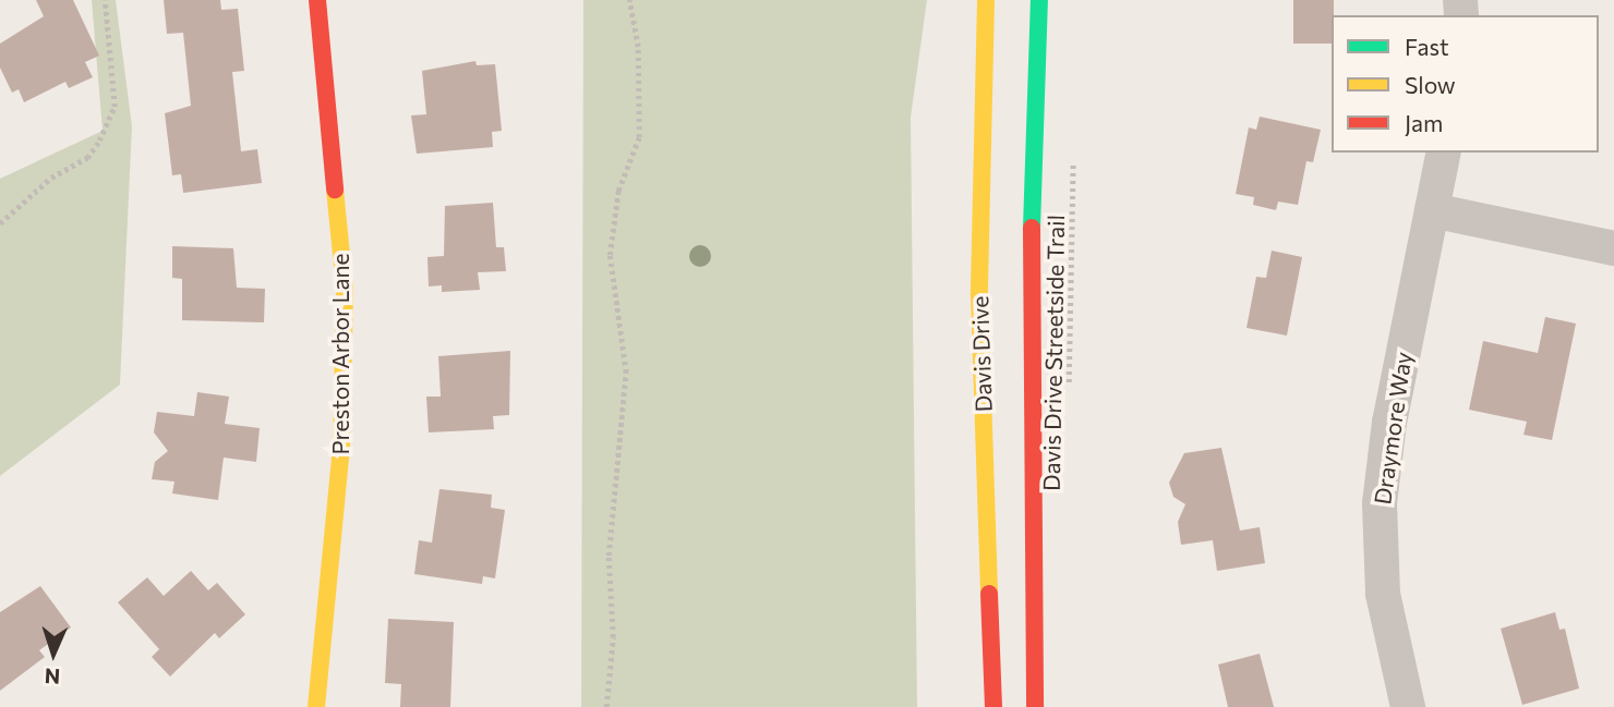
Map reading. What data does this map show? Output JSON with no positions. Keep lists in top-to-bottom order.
{
  "streets": {
    "main road": ["Preston Arbor Lane", "Davis Drive"],
    "street": ["Draymore Way"],
    "path": ["Davis Drive Streetside Trail"]
  },
  "legend": ["Fast", "Slow", "Jam"],
  "north": "bottom"
}
